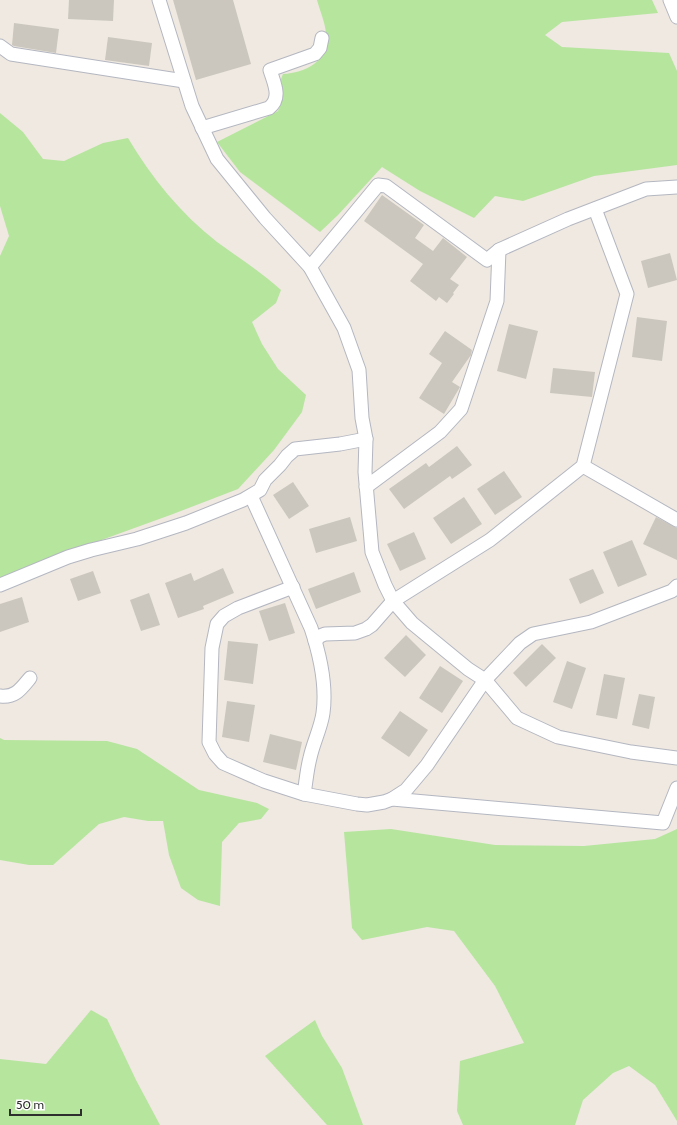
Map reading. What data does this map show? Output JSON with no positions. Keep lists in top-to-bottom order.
{
  "scale_bar": "50 m"
}
